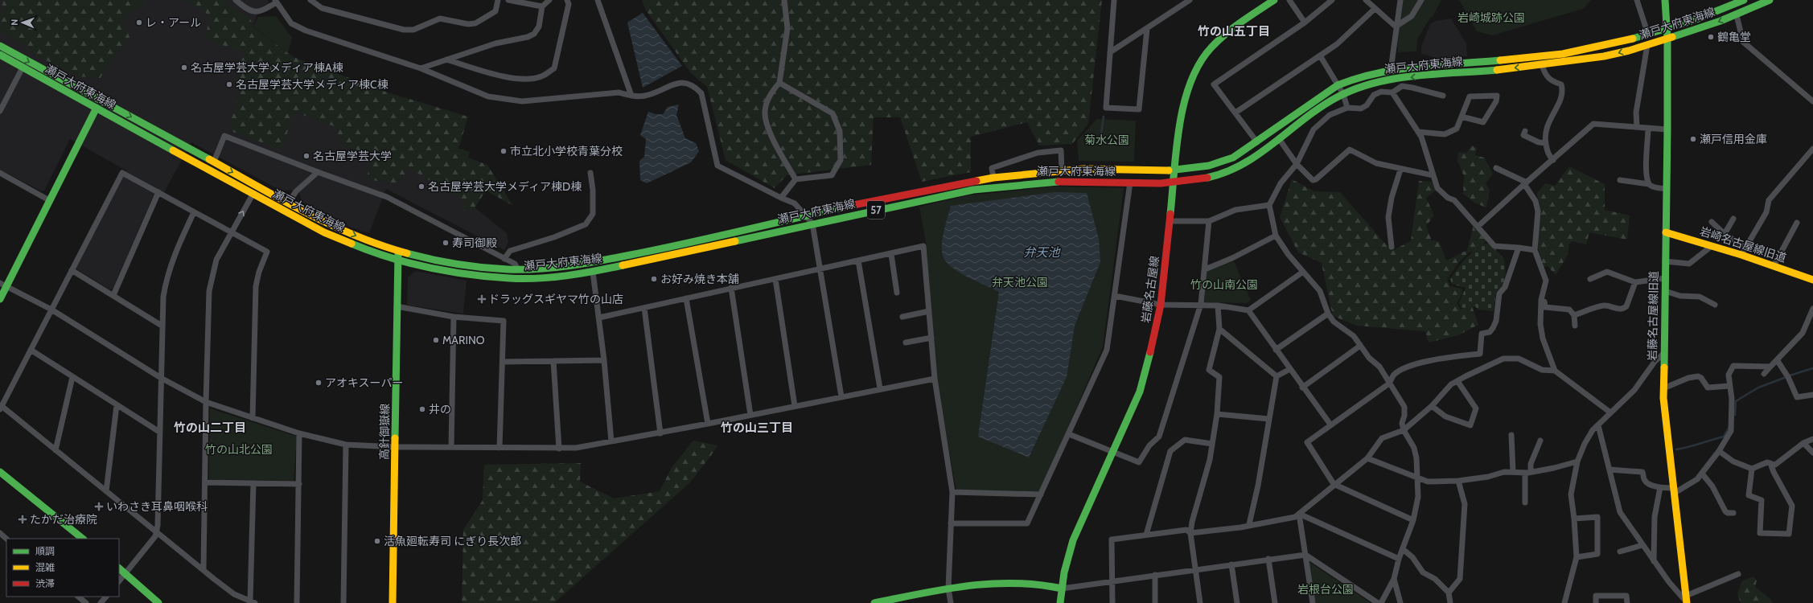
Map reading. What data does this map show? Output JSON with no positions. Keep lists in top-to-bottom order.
{
  "streets": {
    "main road": [
      "瀬戸大府東海線",
      "57",
      "岩崎名古屋線旧道",
      "岩藤名古屋線",
      "岩藤名古屋線旧道",
      "高針御嶽線"
    ]
  },
  "crossings": [
    ["瀬戸大府東海線", "岩藤名古屋線"],
    ["瀬戸大府東海線", "岩藤名古屋線旧道"],
    ["瀬戸大府東海線", "高針御嶽線"],
    ["岩崎名古屋線旧道", "岩藤名古屋線旧道"]
  ],
  "districts": ["竹の山五丁目", "竹の山二丁目", "竹の山三丁目"],
  "water": ["弁天池"],
  "parks": [
    "岩崎城跡公園",
    "菊水公園",
    "弁天池公園",
    "竹の山南公園",
    "竹の山北公園",
    "岩根台公園"
  ],
  "places": {
    "other": [
      "レ・アール",
      "鶴亀堂",
      "名古屋学芸大学メディア棟A棟",
      "名古屋学芸大学メディア棟C棟",
      "瀬戸信用金庫",
      "市立北小学校青葉分校",
      "名古屋学芸大学",
      "名古屋学芸大学メディア棟D棟",
      "寿司御殿",
      "お好み焼き本舗",
      "MARINO",
      "アオキスーパー",
      "井の",
      "活魚廻転寿司 にぎり長次郎"
    ],
    "health": ["ドラッグスギヤマ竹の山店", "いわさき耳鼻咽喉科", "たかだ治療院"]
  },
  "legend": ["順調", "混雑", "渋滞"],
  "north": "left"
}
